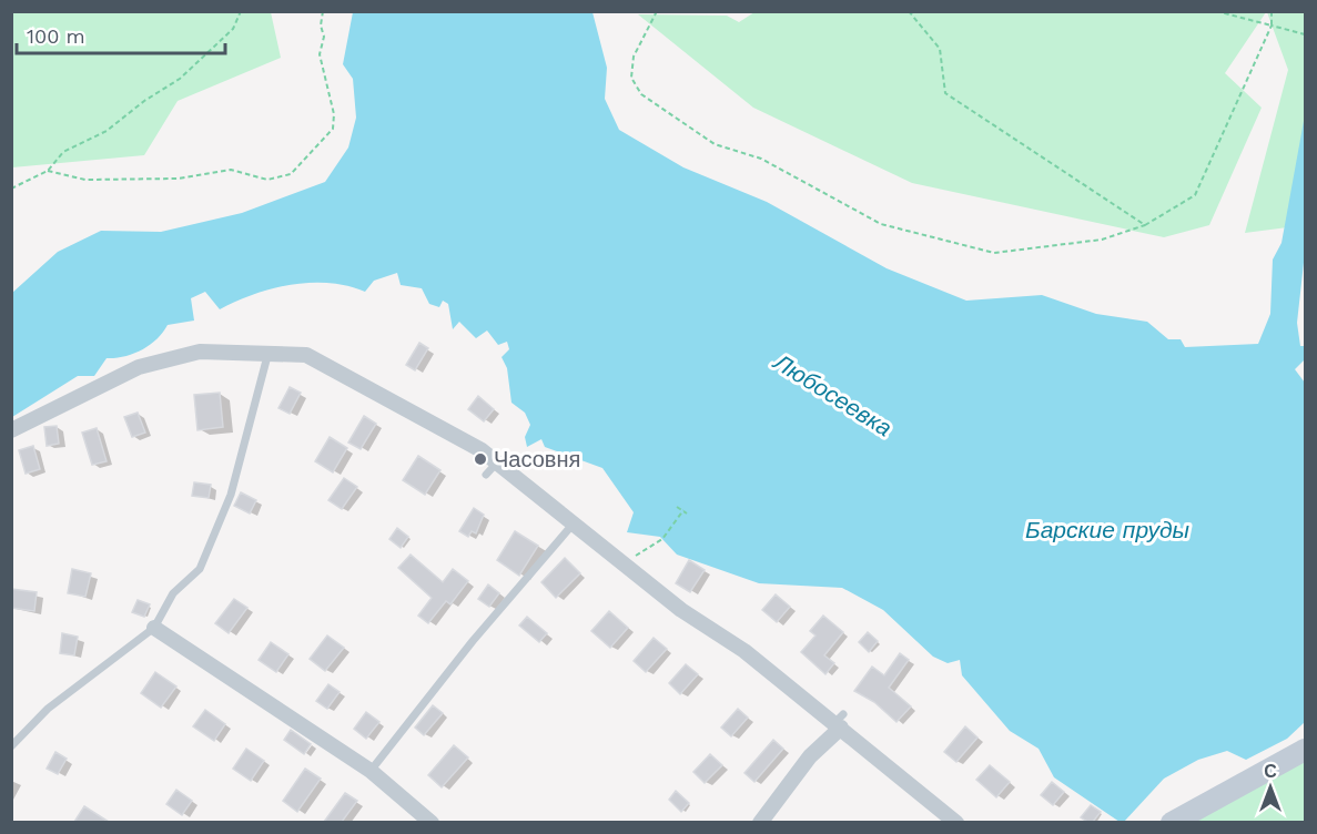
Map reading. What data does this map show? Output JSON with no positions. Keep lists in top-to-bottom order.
{
  "water": ["Любосеевка", "Барские пруды"],
  "places": ["Часовня"],
  "scale_bar": "100 m",
  "north": "top"
}
